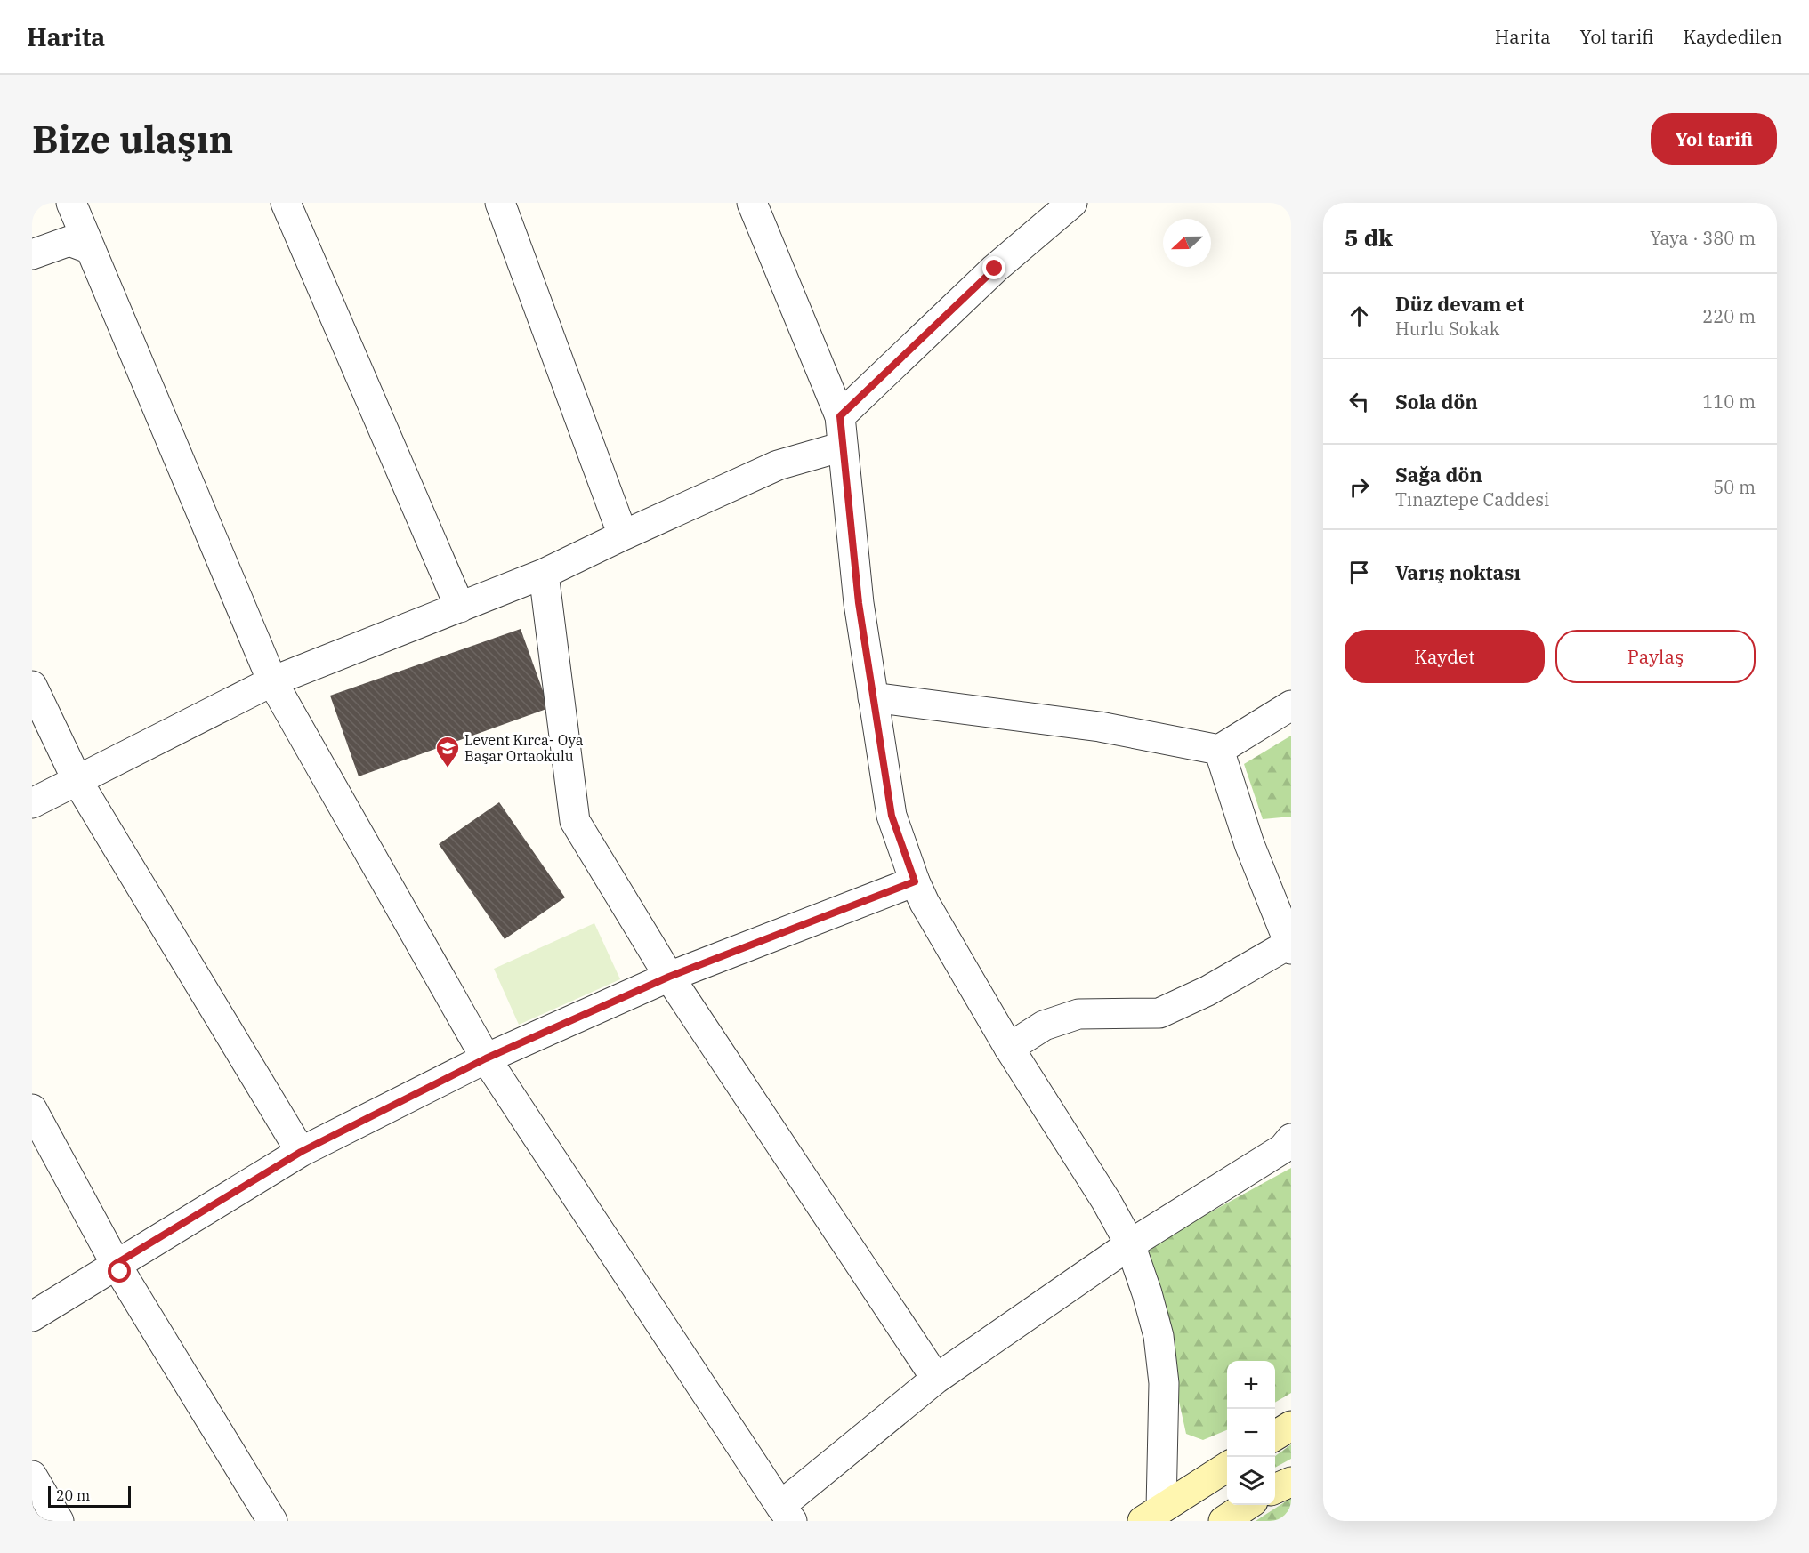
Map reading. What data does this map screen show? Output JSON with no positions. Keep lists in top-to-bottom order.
{
  "places": {
    "school or university": ["Levent Kırca- Oya Başar Ortaokulu"]
  },
  "scale_bar": "20 m",
  "north": "left",
  "page": {
    "header": "Harita",
    "nav": ["Harita", "Yol tarifi", "Kaydedilen"],
    "buttons": [
      "Yol tarifi",
      ["Kaydet", "Paylaş"]
    ],
    "title": "Bize ulaşın",
    "heading": ["5 dk", "Yaya · 380 m"],
    "list": [
      ["Düz devam et", "Hurlu Sokak", "220 m"],
      ["Sola dön", "110 m"],
      ["Sağa dön", "Tınaztepe Caddesi", "50 m"],
      "Varış noktası"
    ],
    "map_buttons": ["+", "−"],
    "scale": "20 m"
  }
}
